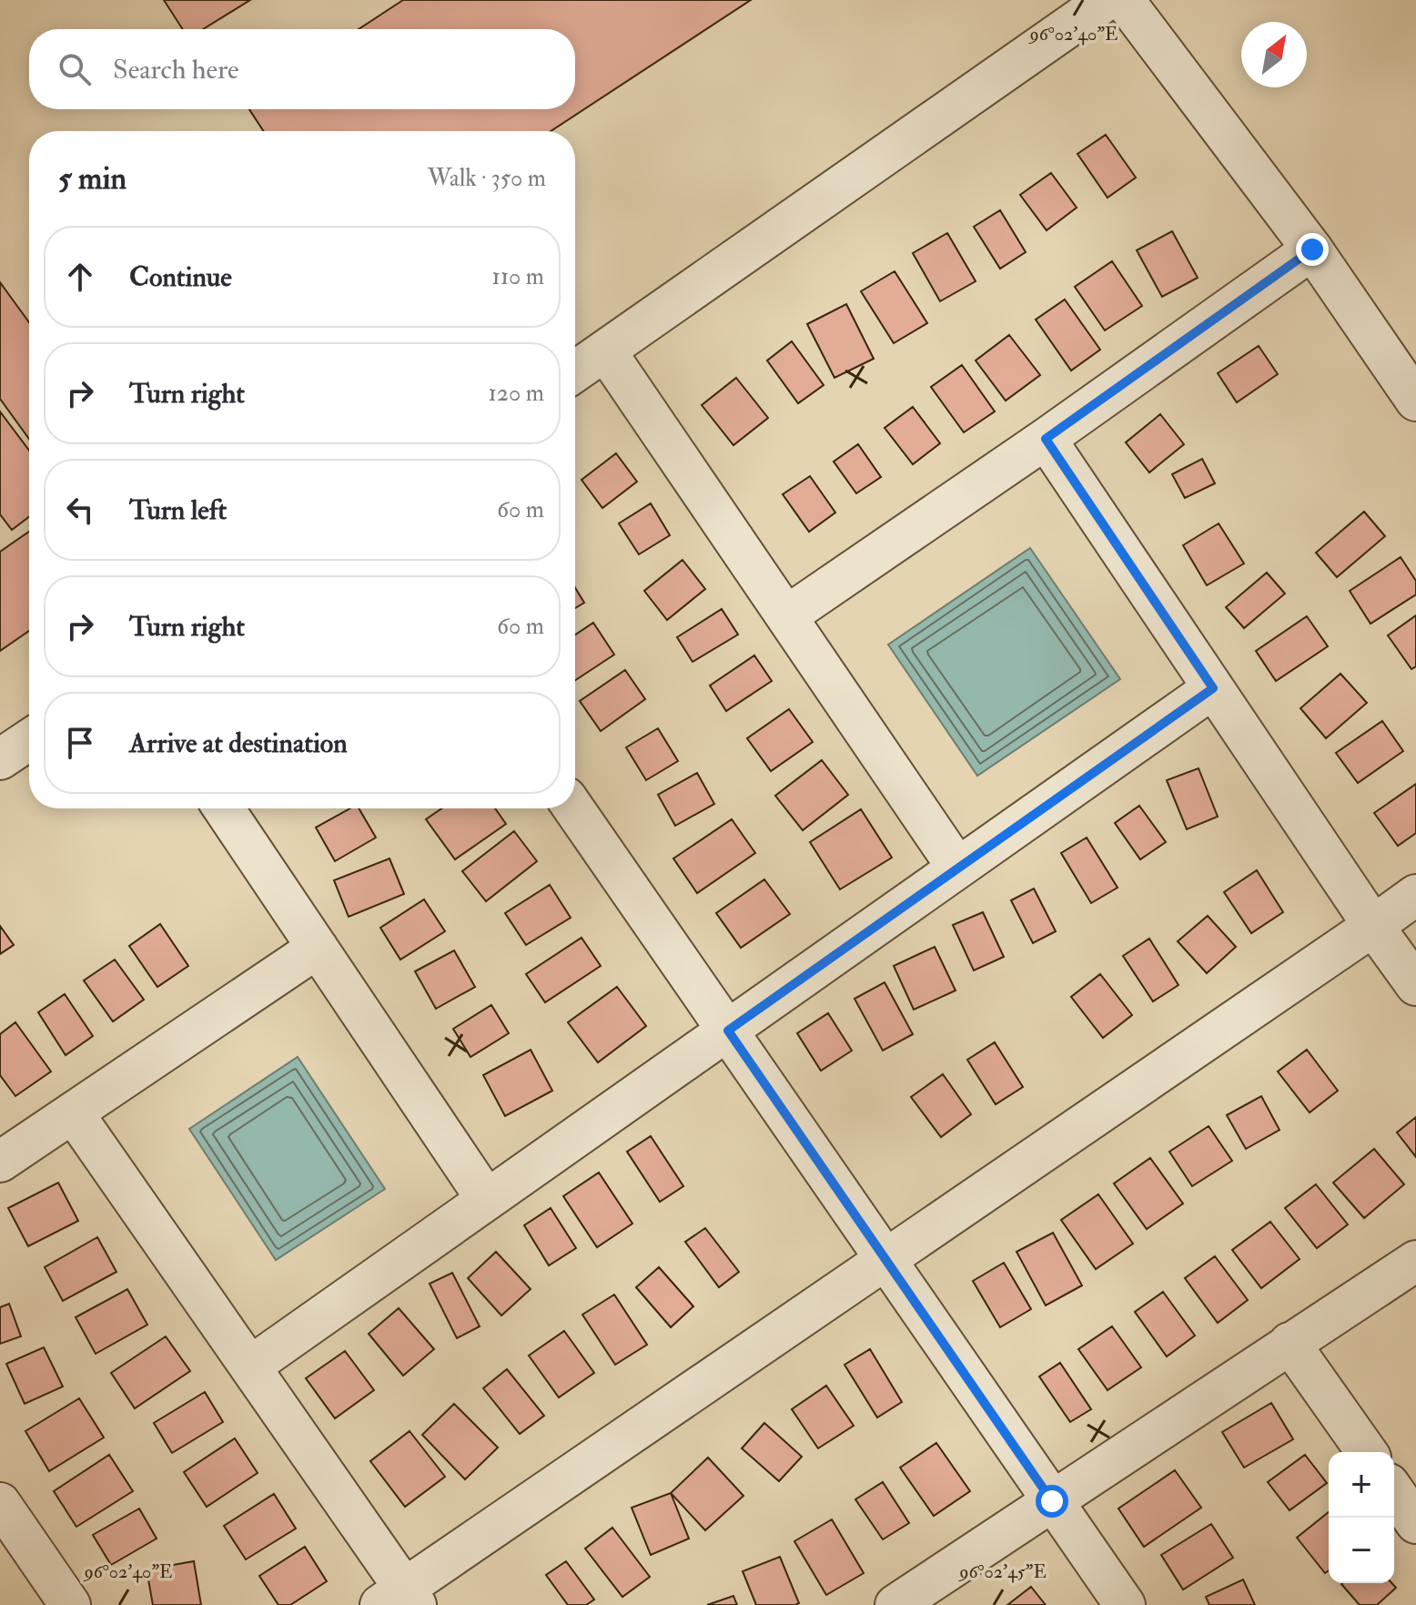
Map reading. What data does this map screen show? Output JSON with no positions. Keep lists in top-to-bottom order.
{
  "north": "top right",
  "page": {
    "search": "Search here",
    "heading": ["5 min", "Walk · 350 m"],
    "list": [
      ["Continue", "110 m"],
      ["Turn right", "120 m"],
      ["Turn left", "60 m"],
      ["Turn right", "60 m"],
      "Arrive at destination"
    ],
    "map_buttons": ["+", "−"]
  },
  "coordinates": ["96°02'40\"E", "96°02'45\"E"]
}
